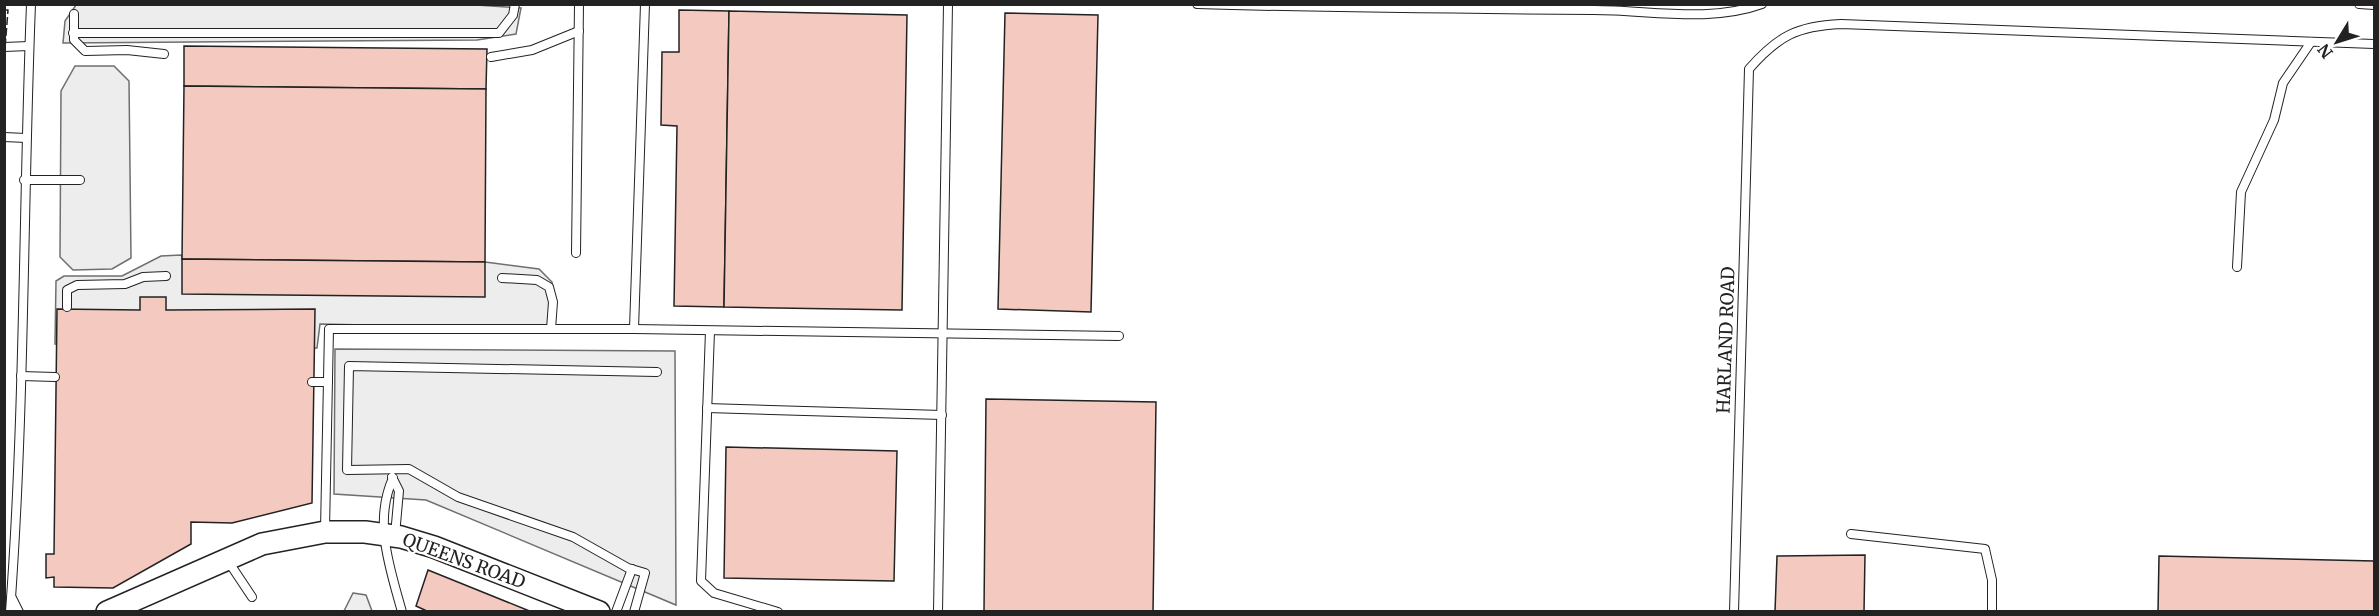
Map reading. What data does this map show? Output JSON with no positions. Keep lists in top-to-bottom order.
{
  "streets": {
    "street": ["QUEENS ROAD"],
    "lane": ["HARLAND ROAD"]
  },
  "north": "bottom left"
}
